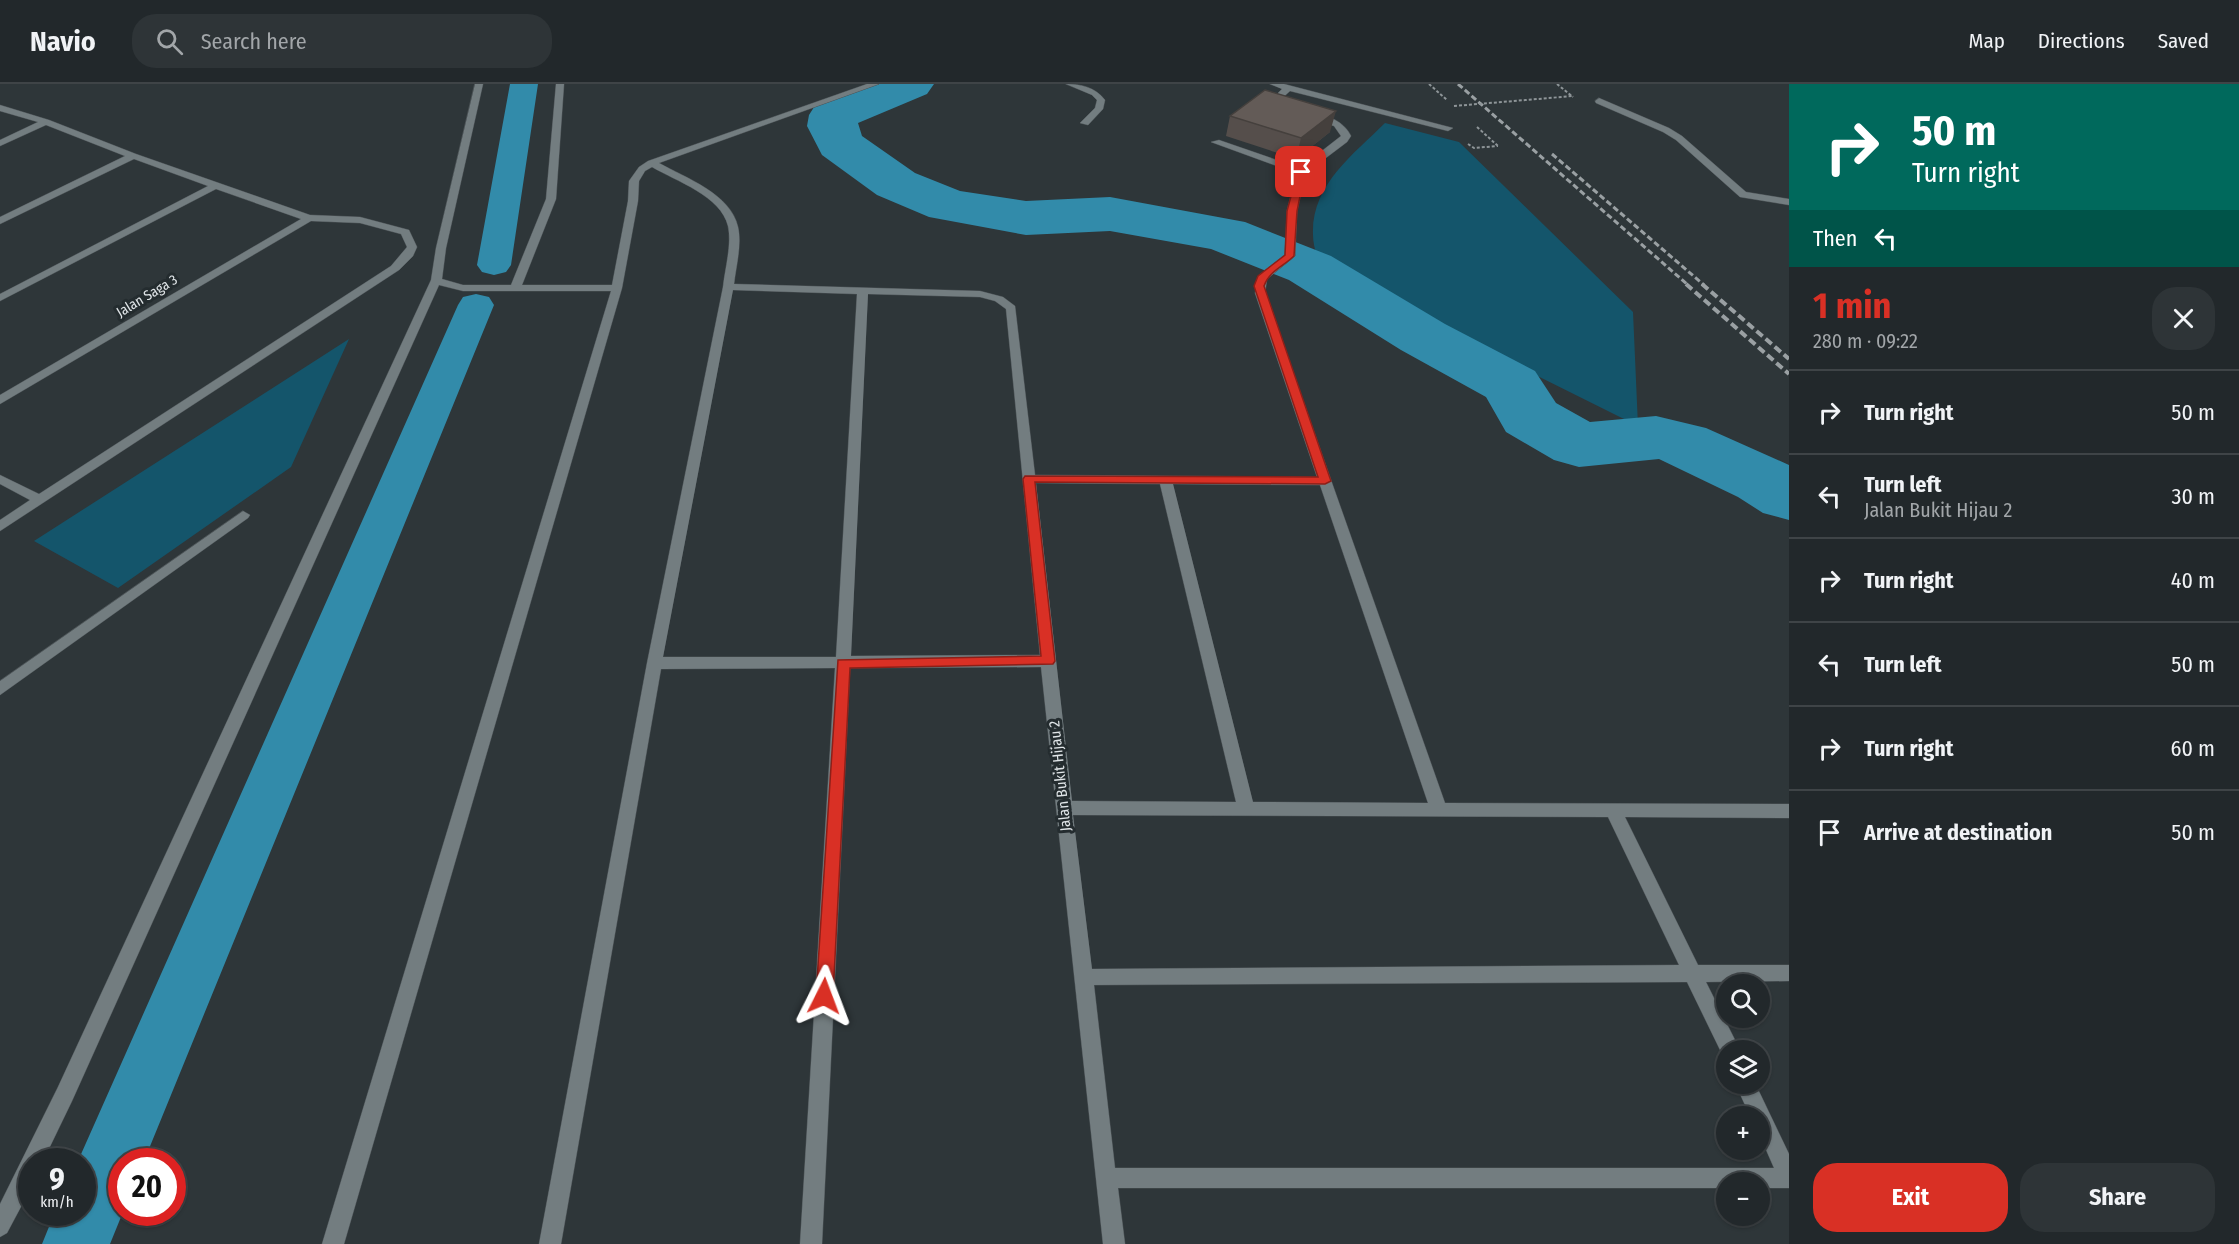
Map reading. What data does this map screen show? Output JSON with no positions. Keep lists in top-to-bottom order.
{
  "streets": {
    "street": ["Jalan Saga 3", "Jalan Bukit Hijau 2"]
  },
  "page": {
    "header": "Navio",
    "search": "Search here",
    "nav": ["Map", "Directions", "Saved"],
    "turn": ["50 m", "Turn right"],
    "then": "Then",
    "heading": ["1 min", "280 m · 09:22"],
    "list": [
      {
        "name": "Turn right",
        "value": "50 m"
      },
      {
        "name": "Turn left",
        "note": "Jalan Bukit Hijau 2",
        "value": "30 m"
      },
      {
        "name": "Turn right",
        "value": "40 m"
      },
      {
        "name": "Turn left",
        "value": "50 m"
      },
      {
        "name": "Turn right",
        "value": "60 m"
      },
      {
        "name": "Arrive at destination",
        "value": "50 m"
      }
    ],
    "map_buttons": ["+", "−"],
    "speed": "9 km/h",
    "limit": "20",
    "buttons": ["Exit", "Share"]
  }
}
